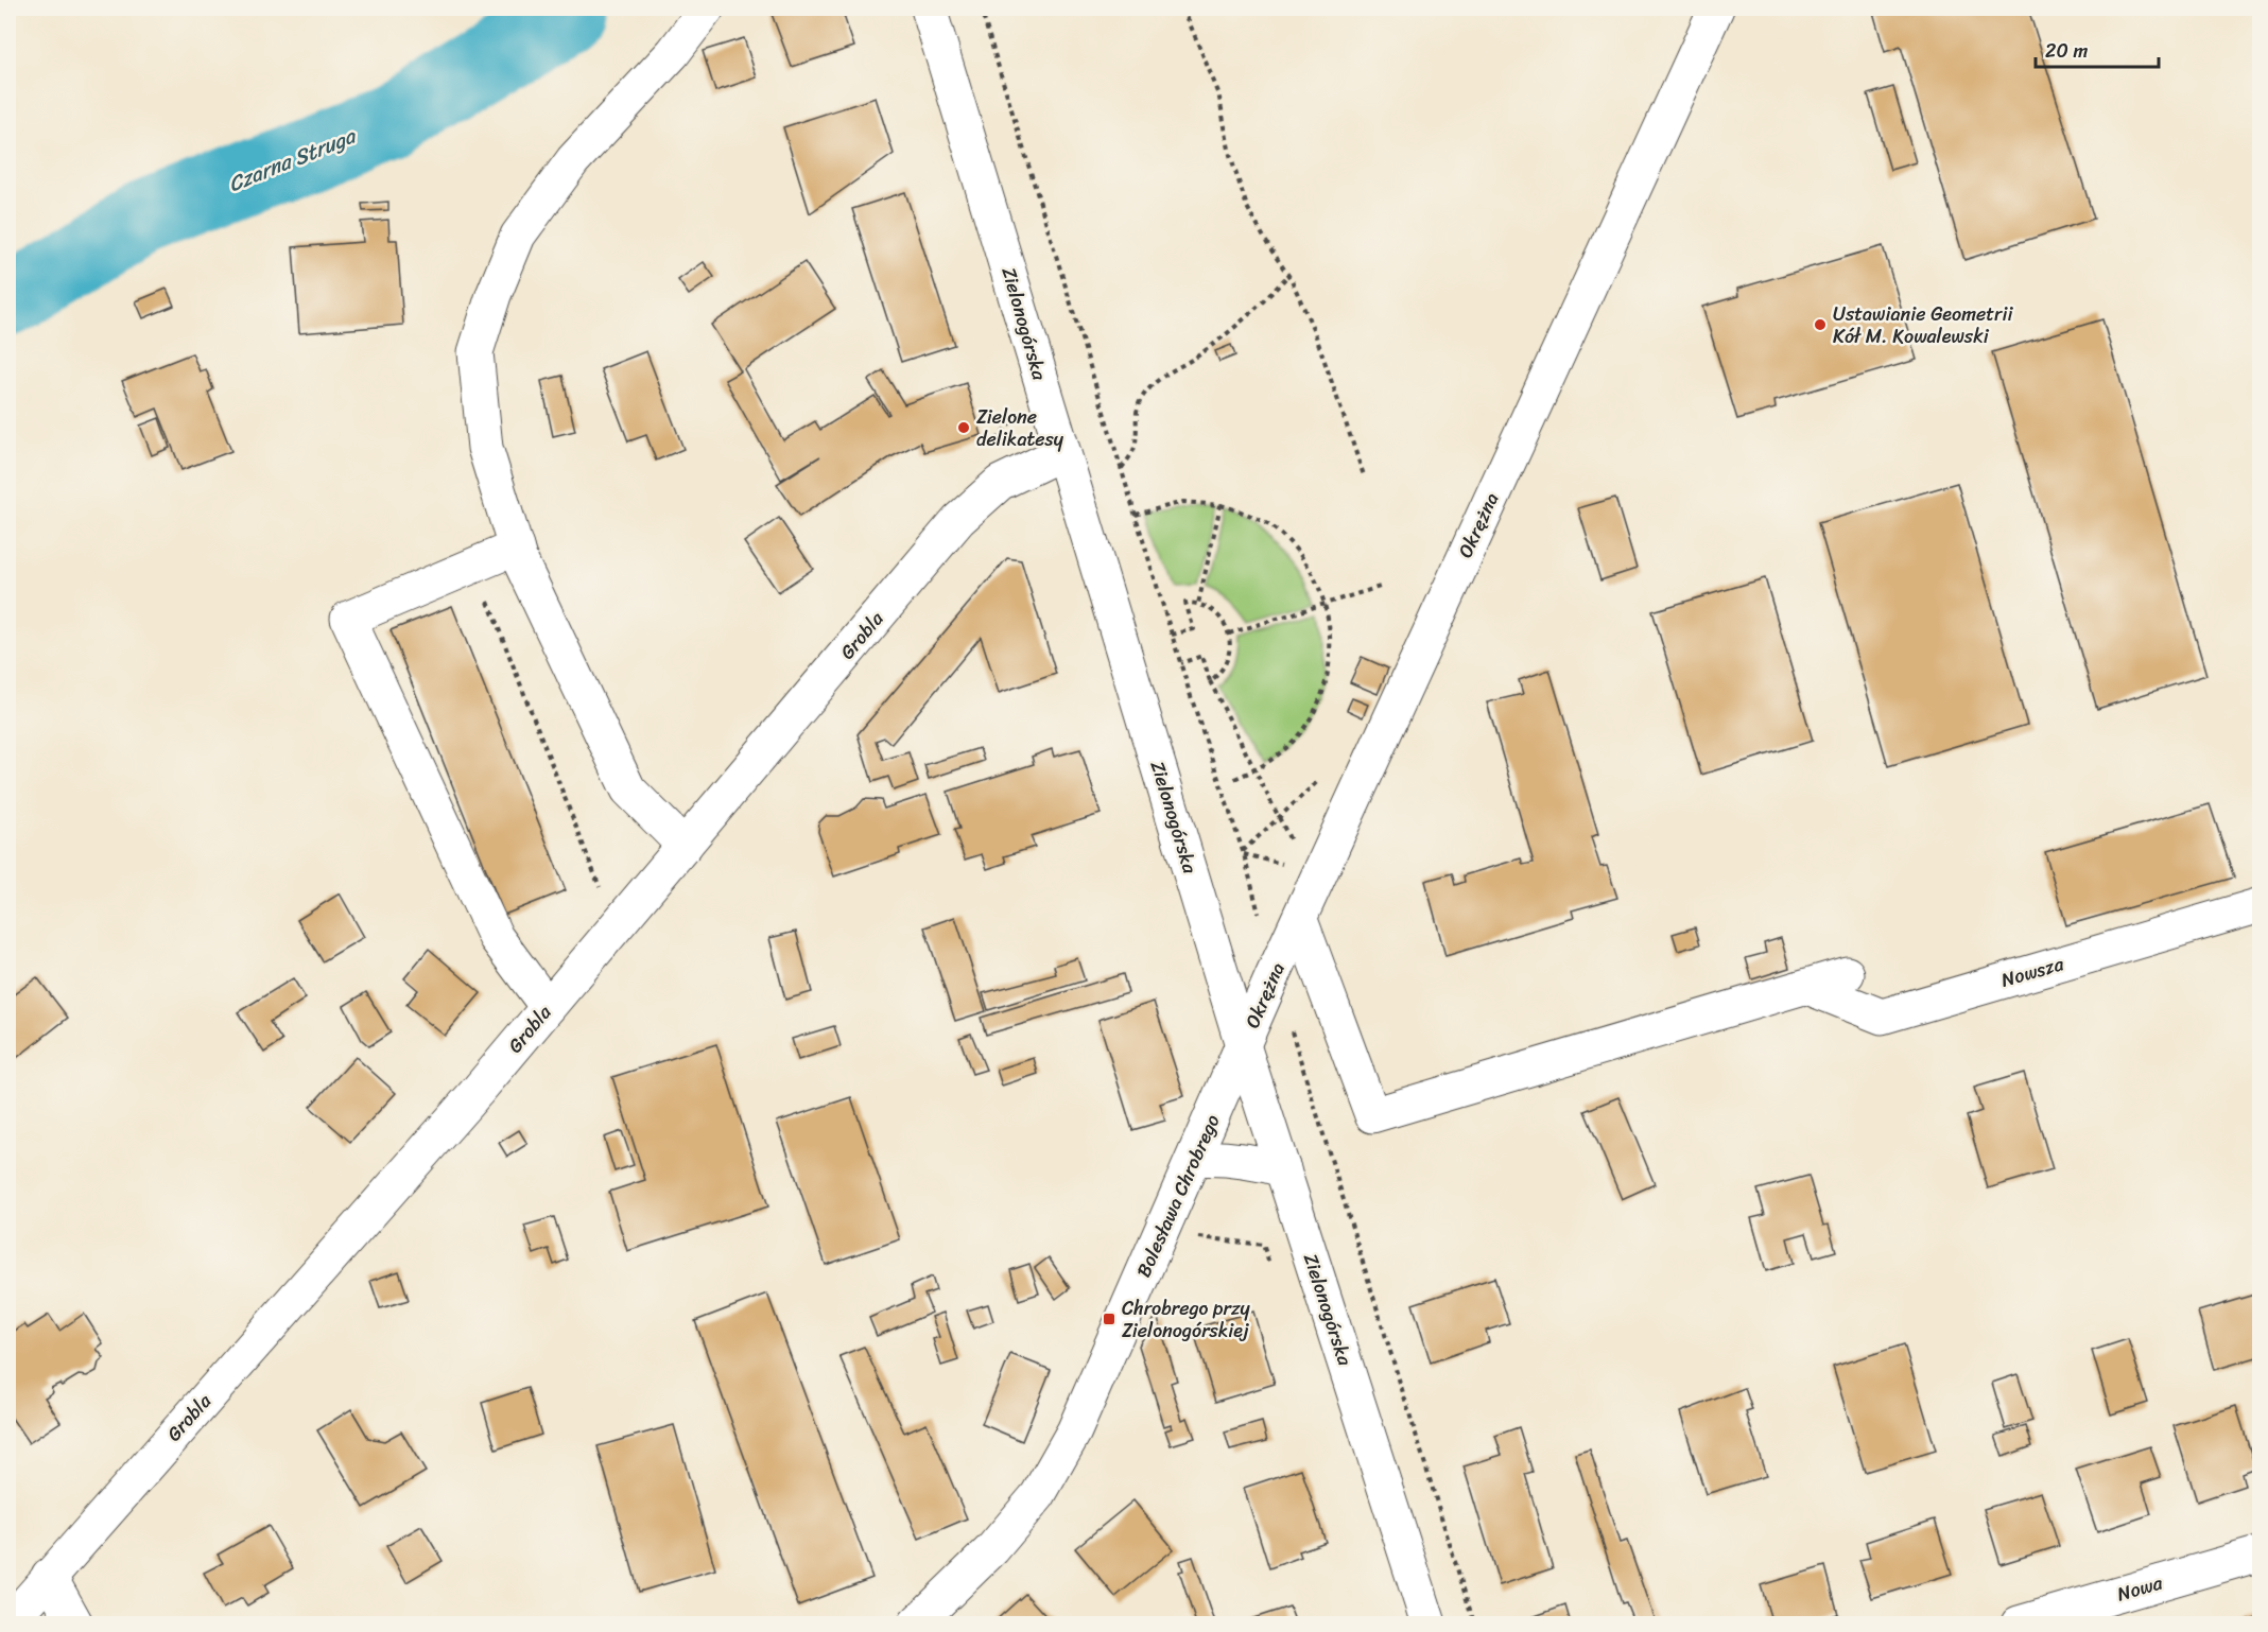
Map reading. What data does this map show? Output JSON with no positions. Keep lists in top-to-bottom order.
{
  "streets": {
    "street": [
      "Zielonogórska",
      "Okrężna",
      "Grobla",
      "Nowsza",
      "Bolesława Chrobrego",
      "Nowa"
    ]
  },
  "crossings": [
    ["Zielonogórska", "Okrężna"],
    ["Zielonogórska", "Grobla"],
    ["Zielonogórska", "Bolesława Chrobrego"],
    ["Okrężna", "Bolesława Chrobrego"]
  ],
  "water": ["Czarna Struga"],
  "places": {
    "other": ["Ustawianie Geometrii Kół M. Kowalewski", "Zielone delikatesy"],
    "transit": ["Chrobrego przy Zielonogórskiej"]
  },
  "scale_bar": "20 m"
}
